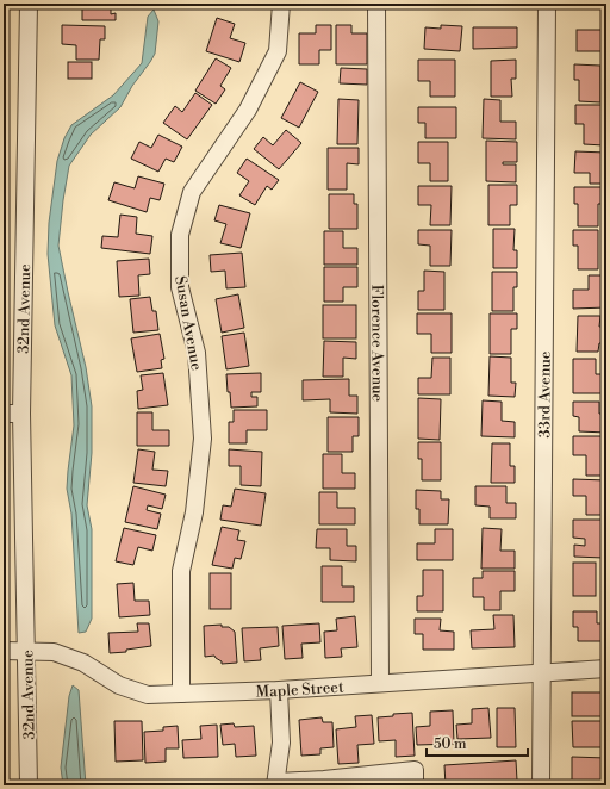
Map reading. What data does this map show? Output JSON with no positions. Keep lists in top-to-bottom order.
{
  "streets": {
    "street": [
      "32nd Avenue",
      "Susan Avenue",
      "Florence Avenue",
      "33rd Avenue",
      "Maple Street"
    ]
  },
  "crossings": [
    ["32nd Avenue", "Maple Street"],
    ["Susan Avenue", "Maple Street"],
    ["Florence Avenue", "Maple Street"],
    ["33rd Avenue", "Maple Street"]
  ],
  "scale_bar": "50 m"
}
